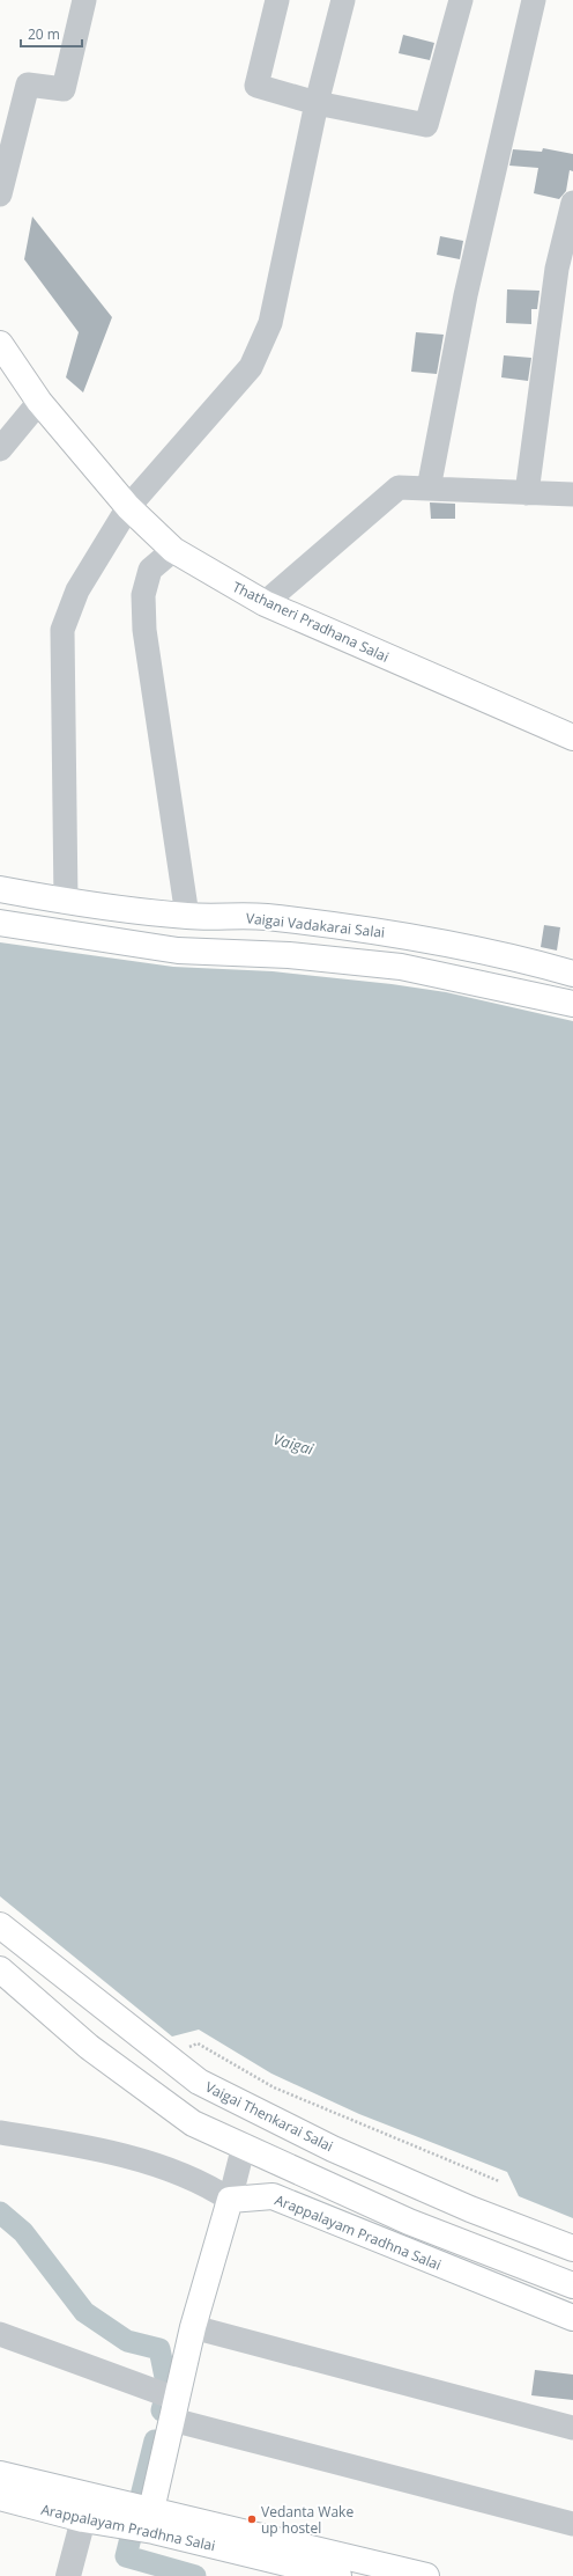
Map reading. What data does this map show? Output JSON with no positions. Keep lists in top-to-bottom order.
{
  "streets": {
    "main road": [
      "Thathaneri Pradhana Salai",
      "Vaigai Vadakarai Salai",
      "Vaigai Thenkarai Salai",
      "Arappalayam Pradhna Salai"
    ]
  },
  "water": ["Vaigai"],
  "places": ["Vedanta Wake up hostel"],
  "scale_bar": "20 m"
}
